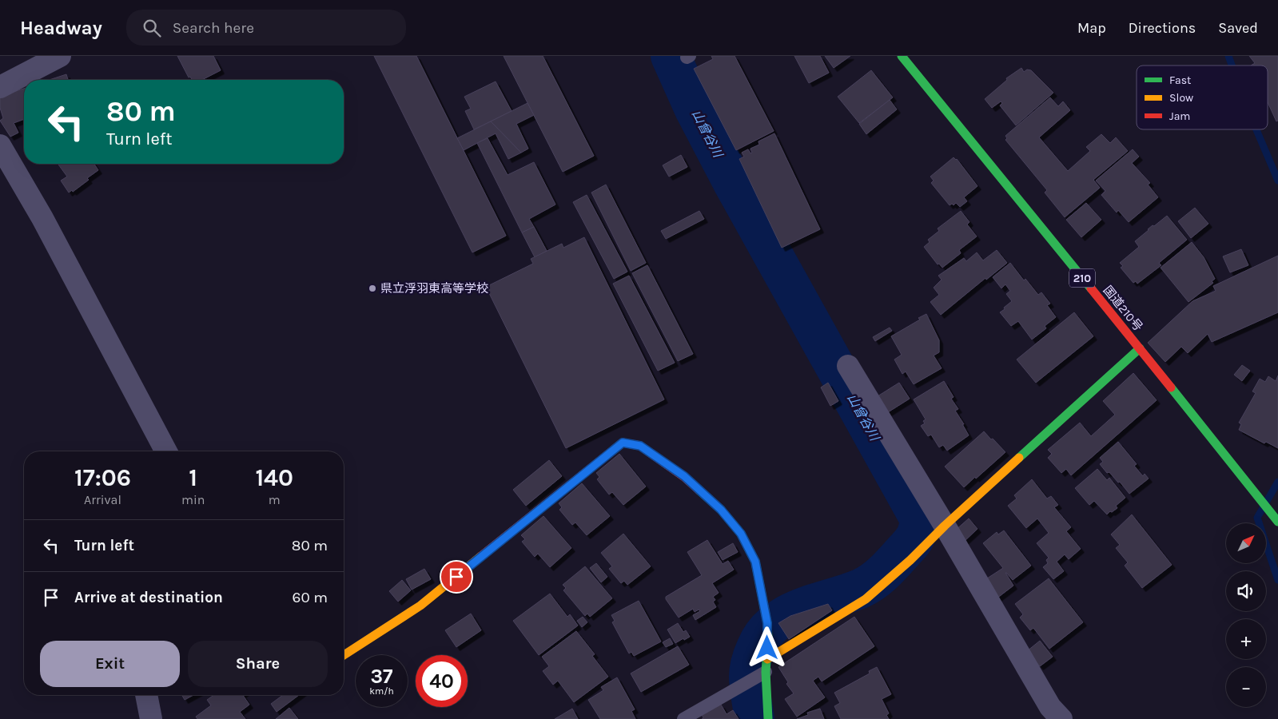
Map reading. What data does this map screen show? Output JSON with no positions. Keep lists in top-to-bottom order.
{
  "streets": {
    "main road": ["210", "国道210号"]
  },
  "water": ["山曾谷川"],
  "places": ["県立浮羽東高等学校"],
  "legend": ["Fast", "Slow", "Jam"],
  "north": "top right",
  "page": {
    "header": "Headway",
    "search": "Search here",
    "nav": ["Map", "Directions", "Saved"],
    "turn": ["80 m", "Turn left"],
    "eta": [
      "17:06",
      "Arrival",
      "1",
      "min",
      "140",
      "m"
    ],
    "list": [
      {
        "name": "Turn left",
        "value": "80 m"
      },
      {
        "name": "Arrive at destination",
        "value": "60 m"
      }
    ],
    "map_buttons": ["+", "−"],
    "buttons": ["Exit", "Share"],
    "speed": "37 km/h",
    "limit": "40"
  }
}
